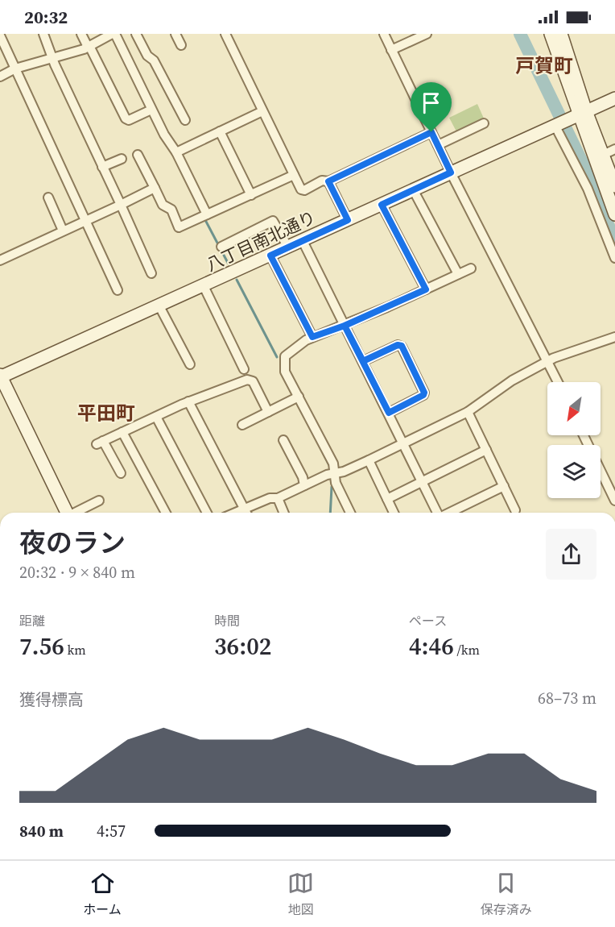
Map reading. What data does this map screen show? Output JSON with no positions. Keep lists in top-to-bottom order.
{
  "streets": {
    "street": ["八丁目南北通り"]
  },
  "districts": ["戸賀町", "平田町"],
  "north": "bottom left",
  "page": {
    "status": "20:32",
    "heading": ["夜のラン", "20:32 · 9 × 840 m"],
    "stats": [
      ["距離", "7.56 km"],
      ["時間", "36:02"],
      ["ペース", "4:46 /km"]
    ],
    "chart": ["獲得標高", "68–73 m"],
    "list": [
      {
        "name": "840 m",
        "note": "4:57"
      }
    ],
    "tabs": ["ホーム", "地図", "保存済み"]
  }
}
